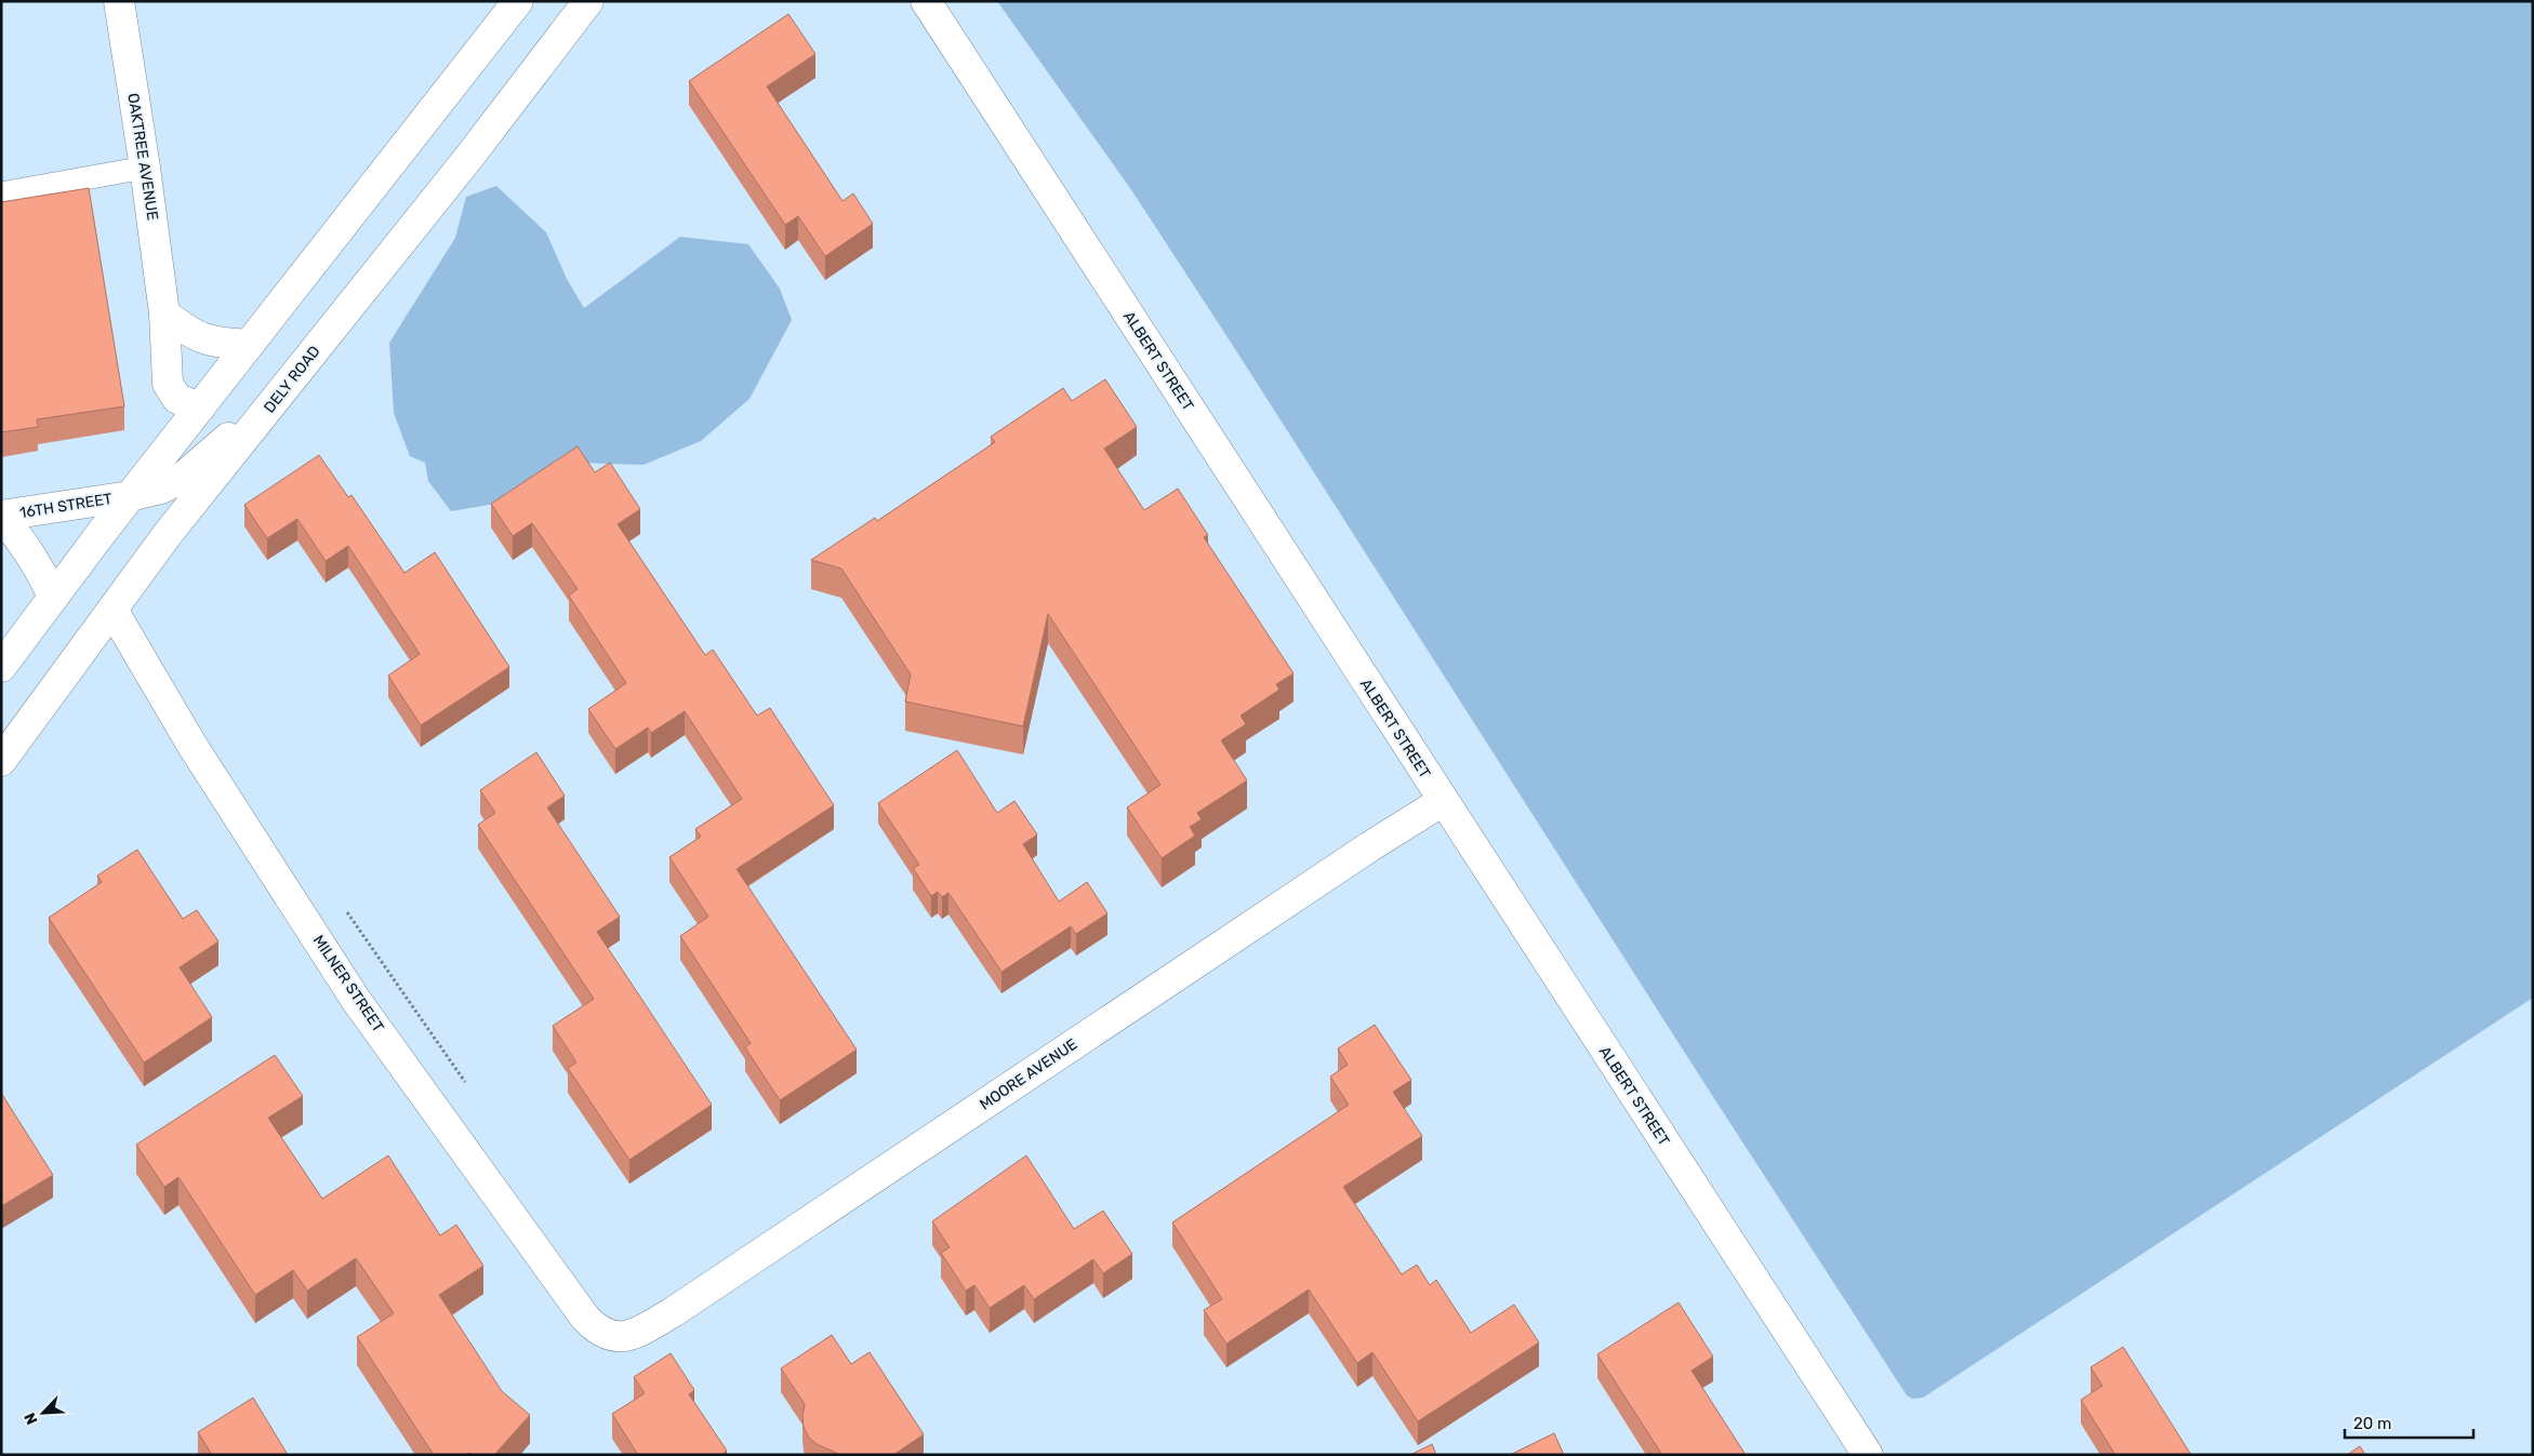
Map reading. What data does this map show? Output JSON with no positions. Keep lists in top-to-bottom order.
{
  "streets": {
    "street": [
      "OAKTREE AVENUE",
      "ALBERT STREET",
      "DELY ROAD",
      "16TH STREET",
      "MILNER STREET",
      "MOORE AVENUE"
    ]
  },
  "crossings": [
    ["ALBERT STREET", "MOORE AVENUE"],
    ["DELY ROAD", "16TH STREET"],
    ["DELY ROAD", "MILNER STREET"],
    ["MILNER STREET", "MOORE AVENUE"]
  ],
  "scale_bar": "20 m",
  "north": "bottom left"
}
